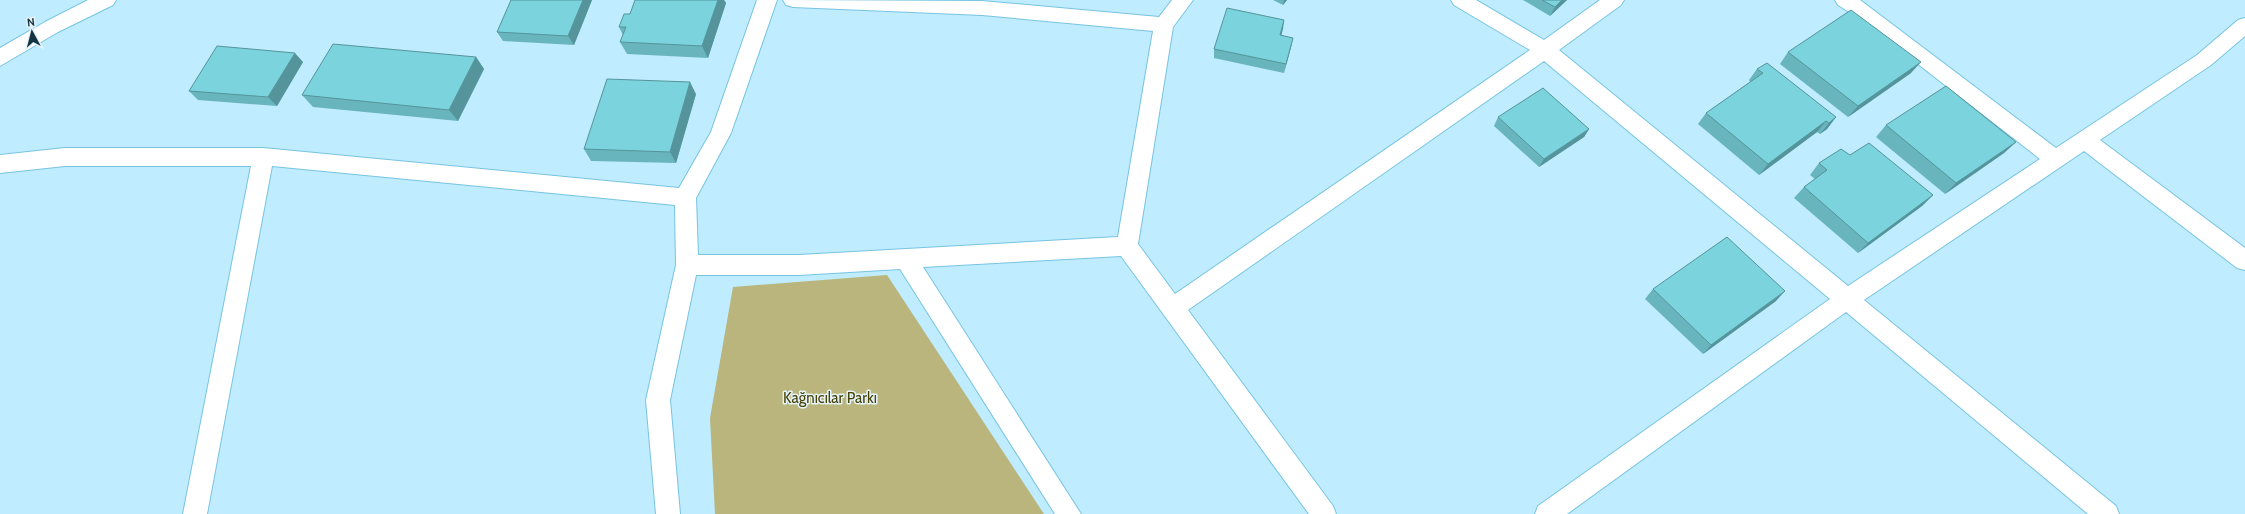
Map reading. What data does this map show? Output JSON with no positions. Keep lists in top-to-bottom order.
{
  "parks": ["Kağnıcılar Parkı"],
  "north": "top"
}
